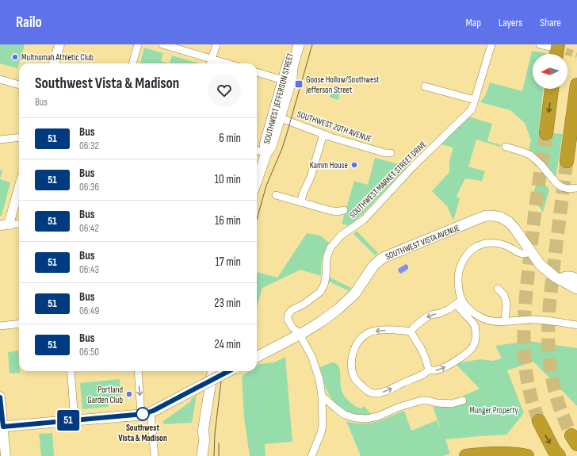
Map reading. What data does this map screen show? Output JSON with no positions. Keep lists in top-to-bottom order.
{
  "streets": {
    "main road": ["SOUTHWEST JEFFERSON STREET", "SOUTHWEST VISTA AVENUE"],
    "street": ["SOUTHWEST 20TH AVENUE", "SOUTHWEST MARKET STREET DRIVE"]
  },
  "crossings": [
    ["SOUTHWEST JEFFERSON STREET", "SOUTHWEST 20TH AVENUE"],
    ["SOUTHWEST MARKET STREET DRIVE", "SOUTHWEST VISTA AVENUE"]
  ],
  "parks": ["Munger Property"],
  "places": {
    "other": [
      "Multnomah Athletic Club",
      "Kamm House",
      "Portland Garden Club",
      "Southwest Vista & Madison"
    ],
    "transit": ["Goose Hollow/Southwest Jefferson Street"]
  },
  "lines": ["bus line 51"],
  "north": "left",
  "page": {
    "header": "Railo",
    "nav": ["Map", "Layers", "Share"],
    "on_map": "51",
    "heading": ["Southwest Vista & Madison", "Bus"],
    "list": [
      {
        "mark": "51",
        "name": "Bus",
        "note": "06:32",
        "value": "6 min"
      },
      {
        "mark": "51",
        "name": "Bus",
        "note": "06:36",
        "value": "10 min"
      },
      {
        "mark": "51",
        "name": "Bus",
        "note": "06:42",
        "value": "16 min"
      },
      {
        "mark": "51",
        "name": "Bus",
        "note": "06:43",
        "value": "17 min"
      },
      {
        "mark": "51",
        "name": "Bus",
        "note": "06:49",
        "value": "23 min"
      },
      {
        "mark": "51",
        "name": "Bus",
        "note": "06:50",
        "value": "24 min"
      }
    ]
  }
}
